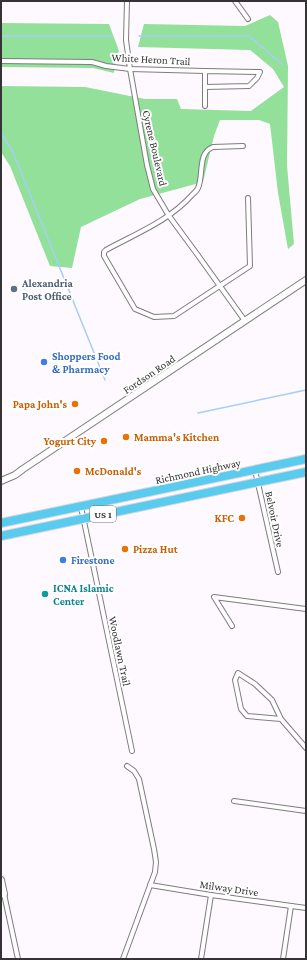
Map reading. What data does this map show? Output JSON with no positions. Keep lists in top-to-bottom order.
{
  "streets": {
    "highway": ["Richmond Highway", "US 1"],
    "street": [
      "White Heron Trail",
      "Cyrene Boulevard",
      "Fordson Road",
      "Belvoir Drive",
      "Woodlawn Trail",
      "Milway Drive"
    ]
  },
  "crossings": [
    ["White Heron Trail", "Cyrene Boulevard"],
    ["Cyrene Boulevard", "Fordson Road"],
    ["Richmond Highway", "Belvoir Drive"],
    ["Richmond Highway", "Woodlawn Trail"]
  ],
  "places": [
    "Alexandria Post Office",
    "Shoppers Food & Pharmacy",
    "Papa John's",
    "Mamma's Kitchen",
    "Yogurt City",
    "McDonald's",
    "KFC",
    "Pizza Hut",
    "Firestone",
    "ICNA Islamic Center"
  ]
}
